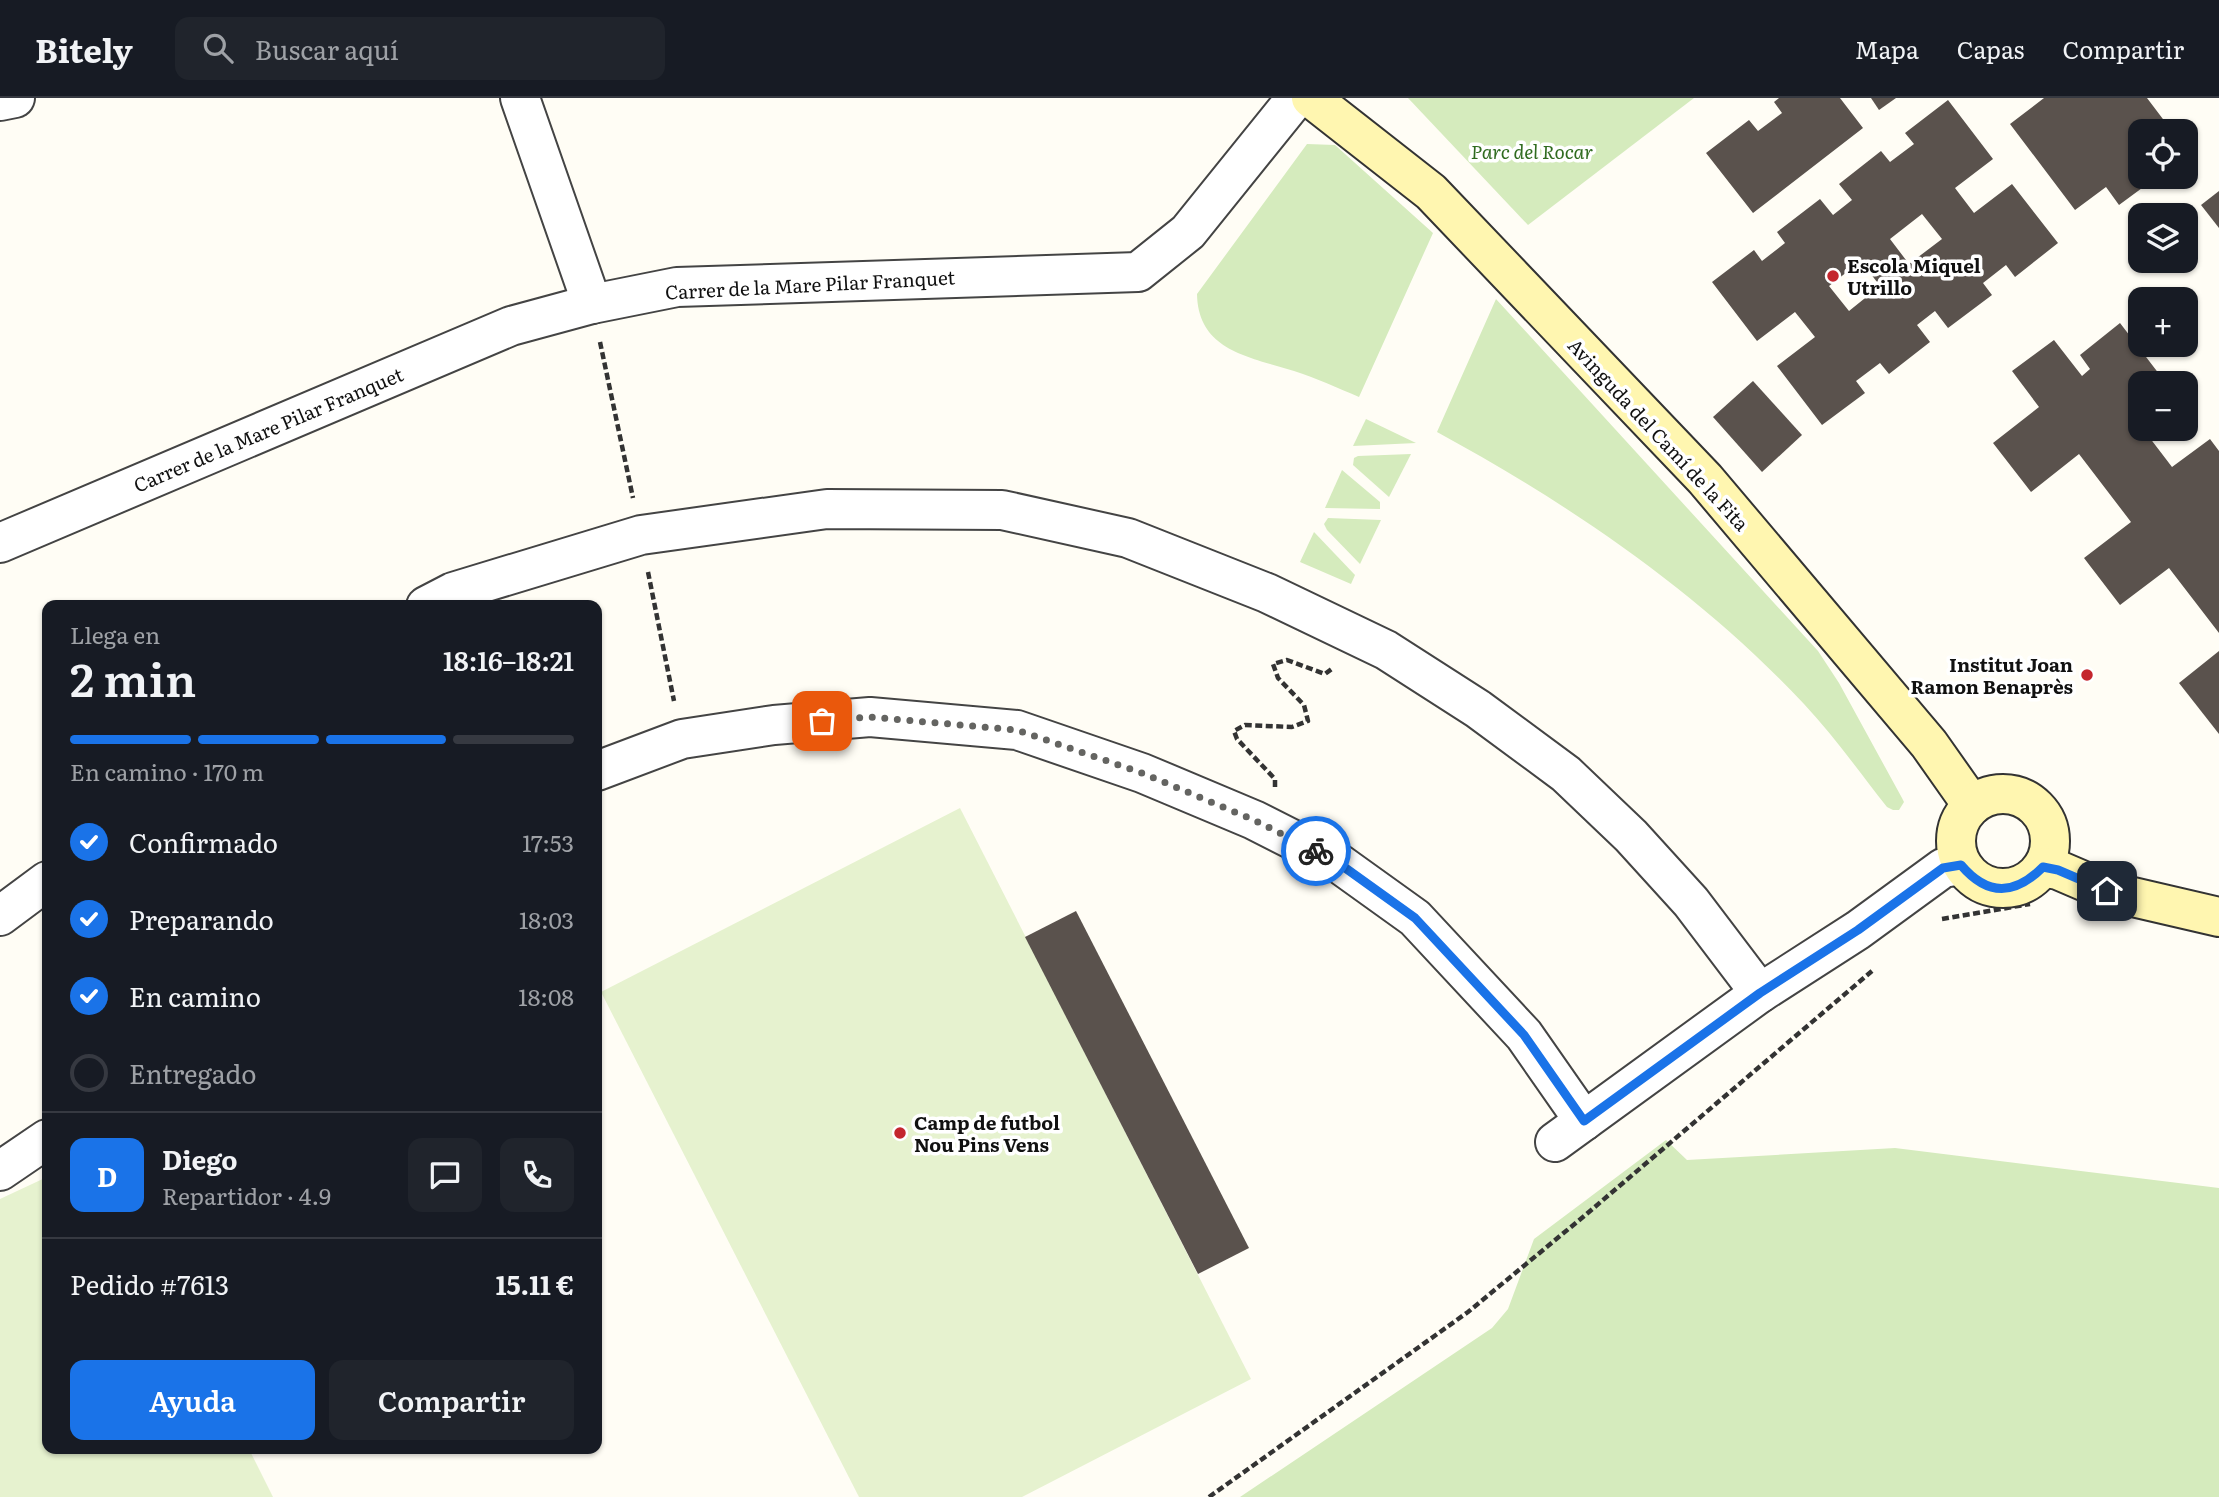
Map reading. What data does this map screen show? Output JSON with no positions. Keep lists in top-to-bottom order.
{
  "streets": {
    "street": ["Carrer de la Mare Pilar Franquet", "Avinguda del Camí de la Fita"]
  },
  "parks": ["Parc del Rocar"],
  "places": ["Escola Miquel Utrillo", "Institut Joan Ramon Benaprès", "Camp de futbol Nou Pins Vens"],
  "page": {
    "header": "Bitely",
    "search": "Buscar aquí",
    "nav": ["Mapa", "Capas", "Compartir"],
    "map_buttons": ["+", "−"],
    "heading": ["2 min", "Llega en", "18:16–18:21"],
    "panel": [
      "Diego",
      "Repartidor · 4.9",
      "Pedido #7613",
      "15.11 €"
    ],
    "bar": "En camino · 170 m",
    "list": [
      ["Confirmado", "17:53"],
      ["Preparando", "18:03"],
      ["En camino", "18:08"],
      "Entregado"
    ],
    "round": "D",
    "buttons": ["Ayuda", "Compartir"]
  }
}
